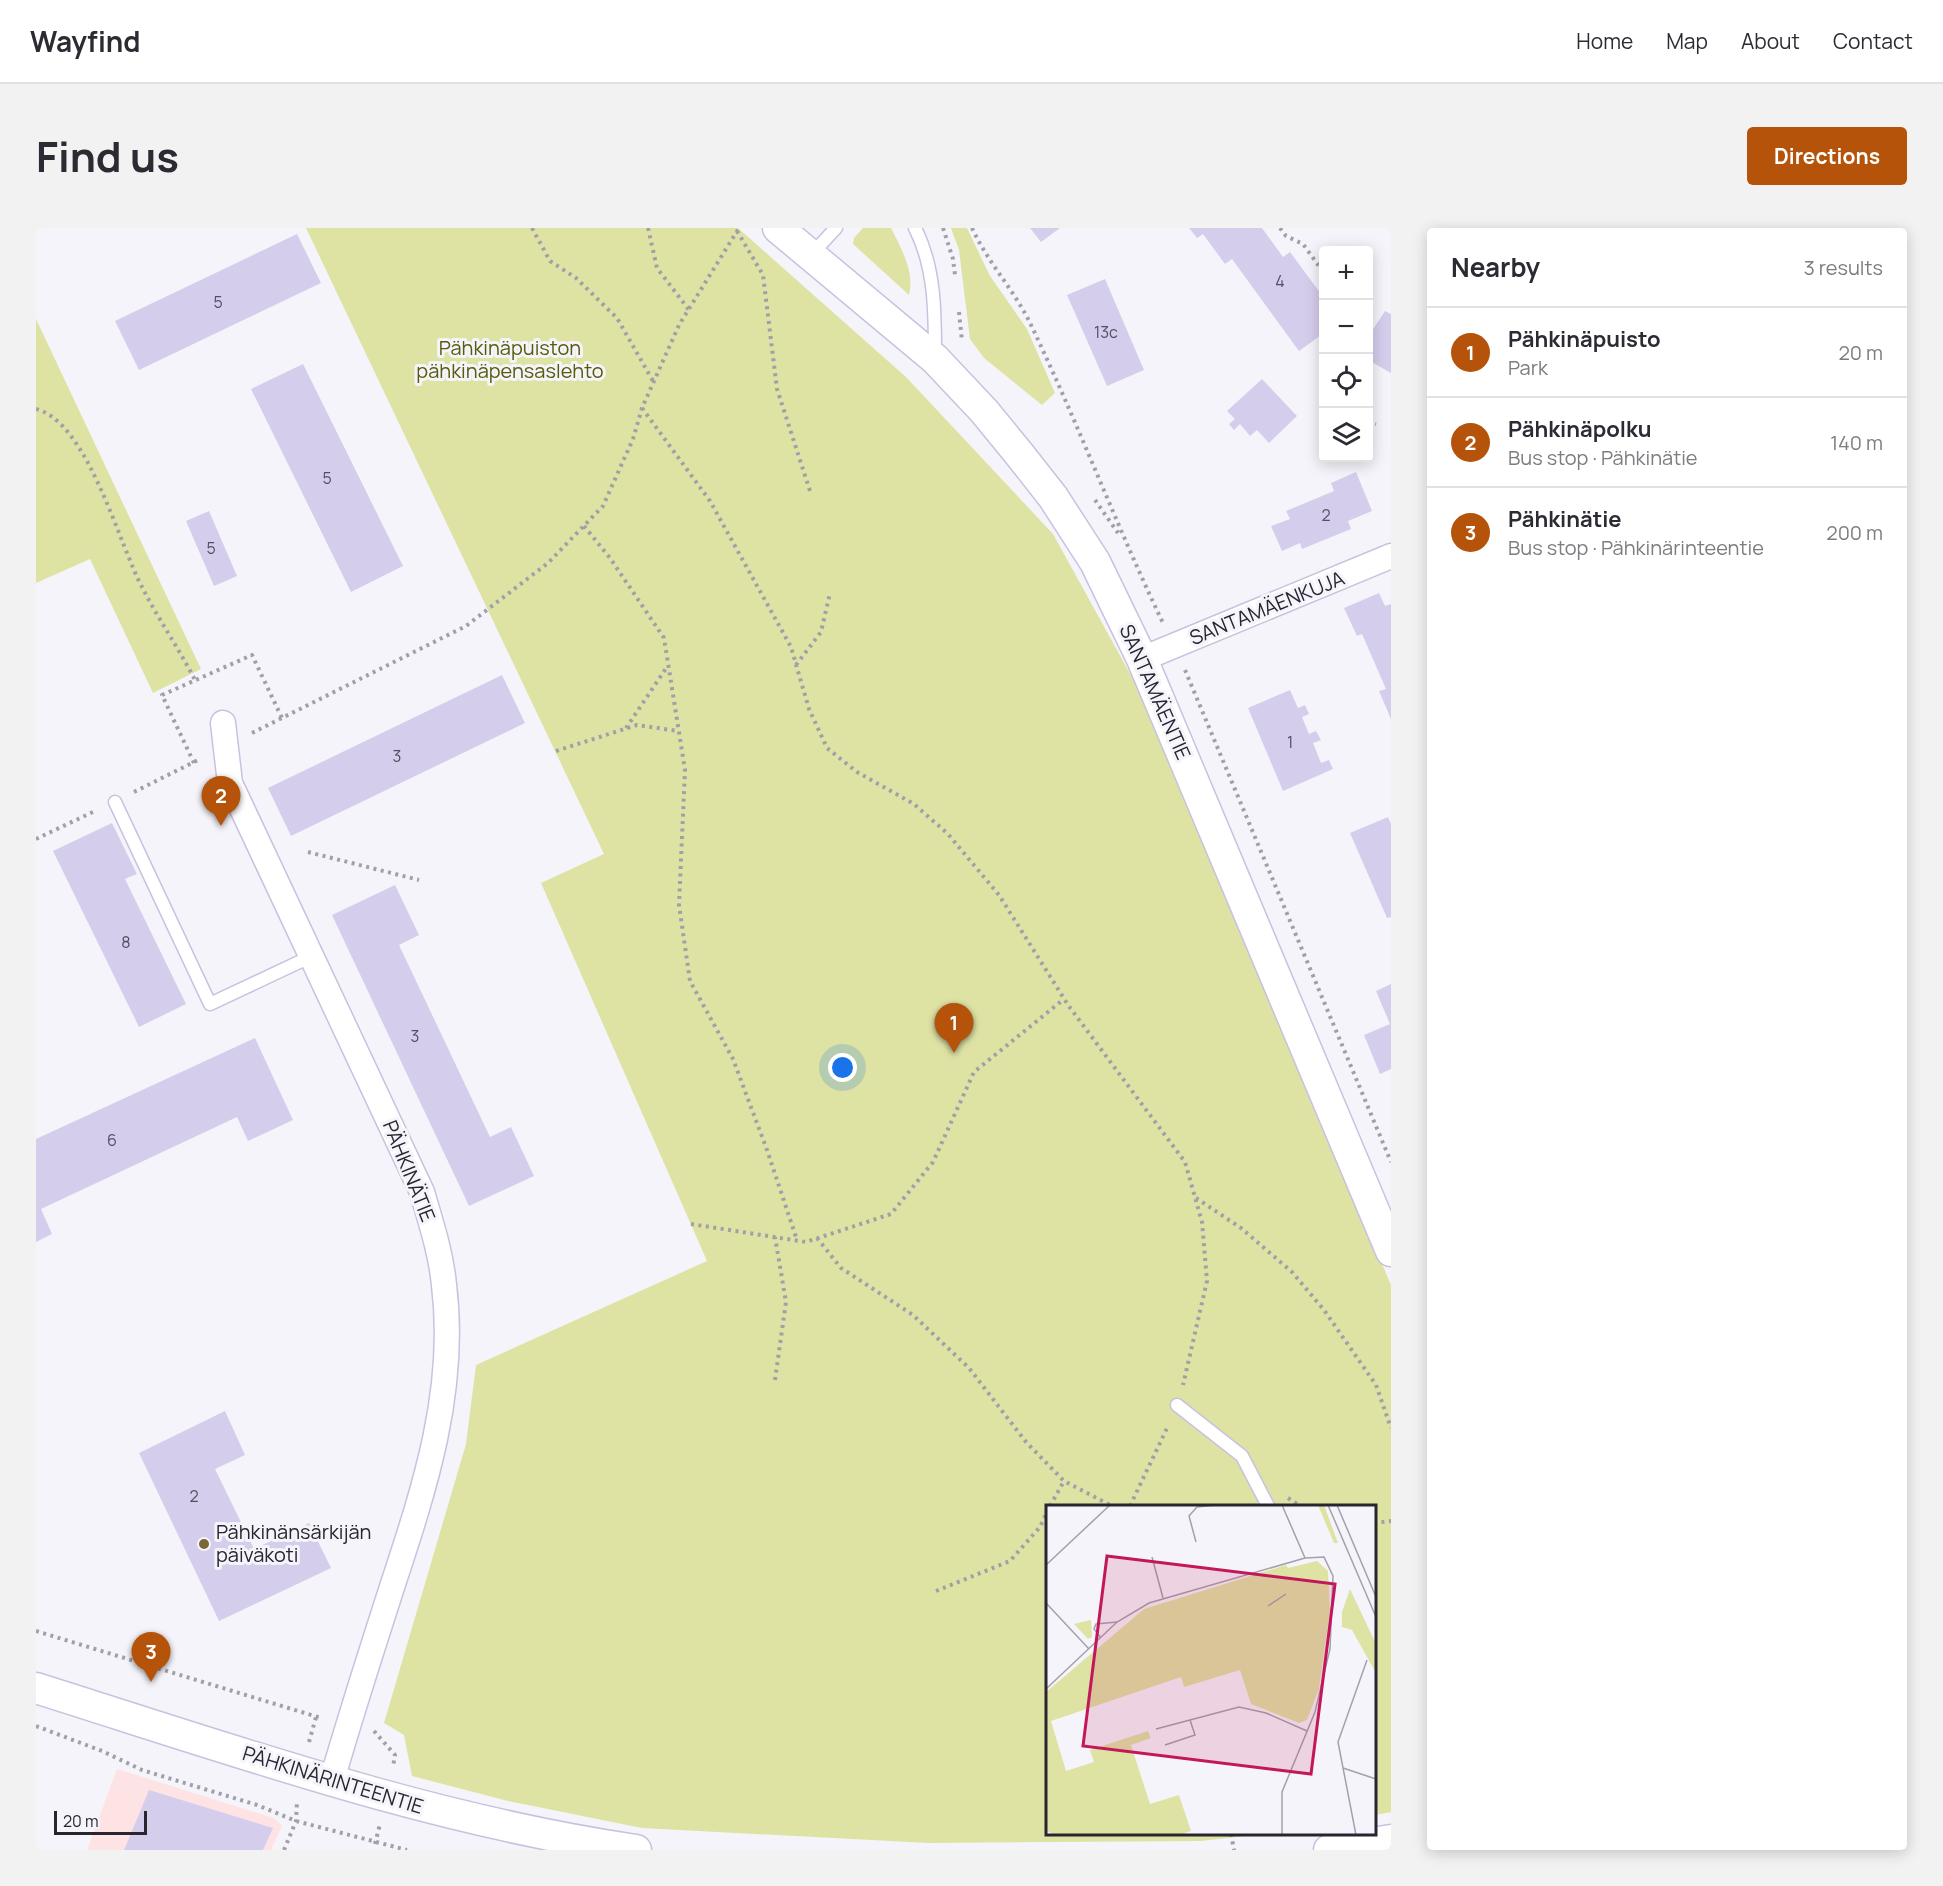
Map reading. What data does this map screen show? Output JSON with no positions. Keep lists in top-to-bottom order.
{
  "streets": {
    "street": [
      "SANTAMÄENKUJA",
      "SANTAMÄENTIE",
      "PÄHKINÄTIE",
      "PÄHKINÄRINTEENTIE"
    ]
  },
  "crossings": [
    ["SANTAMÄENKUJA", "SANTAMÄENTIE"],
    ["PÄHKINÄTIE", "PÄHKINÄRINTEENTIE"]
  ],
  "parks": ["Pähkinäpuiston pähkinäpensaslehto"],
  "places": ["Pähkinänsärkijän päiväkoti"],
  "house_numbers": [
    "4",
    "5",
    "13c",
    "5",
    "2",
    "5",
    "1",
    "3",
    "8",
    "3",
    "6",
    "2"
  ],
  "scale_bar": "20 m",
  "page": {
    "header": "Wayfind",
    "nav": [
      "Home",
      "Map",
      "About",
      "Contact"
    ],
    "title": "Find us",
    "buttons": "Directions",
    "heading": ["Nearby", "3 results"],
    "map_buttons": ["+", "−"],
    "list": [
      {
        "mark": "1",
        "name": "Pähkinäpuisto",
        "note": "Park",
        "value": "20 m"
      },
      {
        "mark": "2",
        "name": "Pähkinäpolku",
        "note": "Bus stop · Pähkinätie",
        "value": "140 m"
      },
      {
        "mark": "3",
        "name": "Pähkinätie",
        "note": "Bus stop · Pähkinärinteentie",
        "value": "200 m"
      }
    ],
    "pins": ["2", "1", "3"],
    "scale": "20 m"
  }
}
